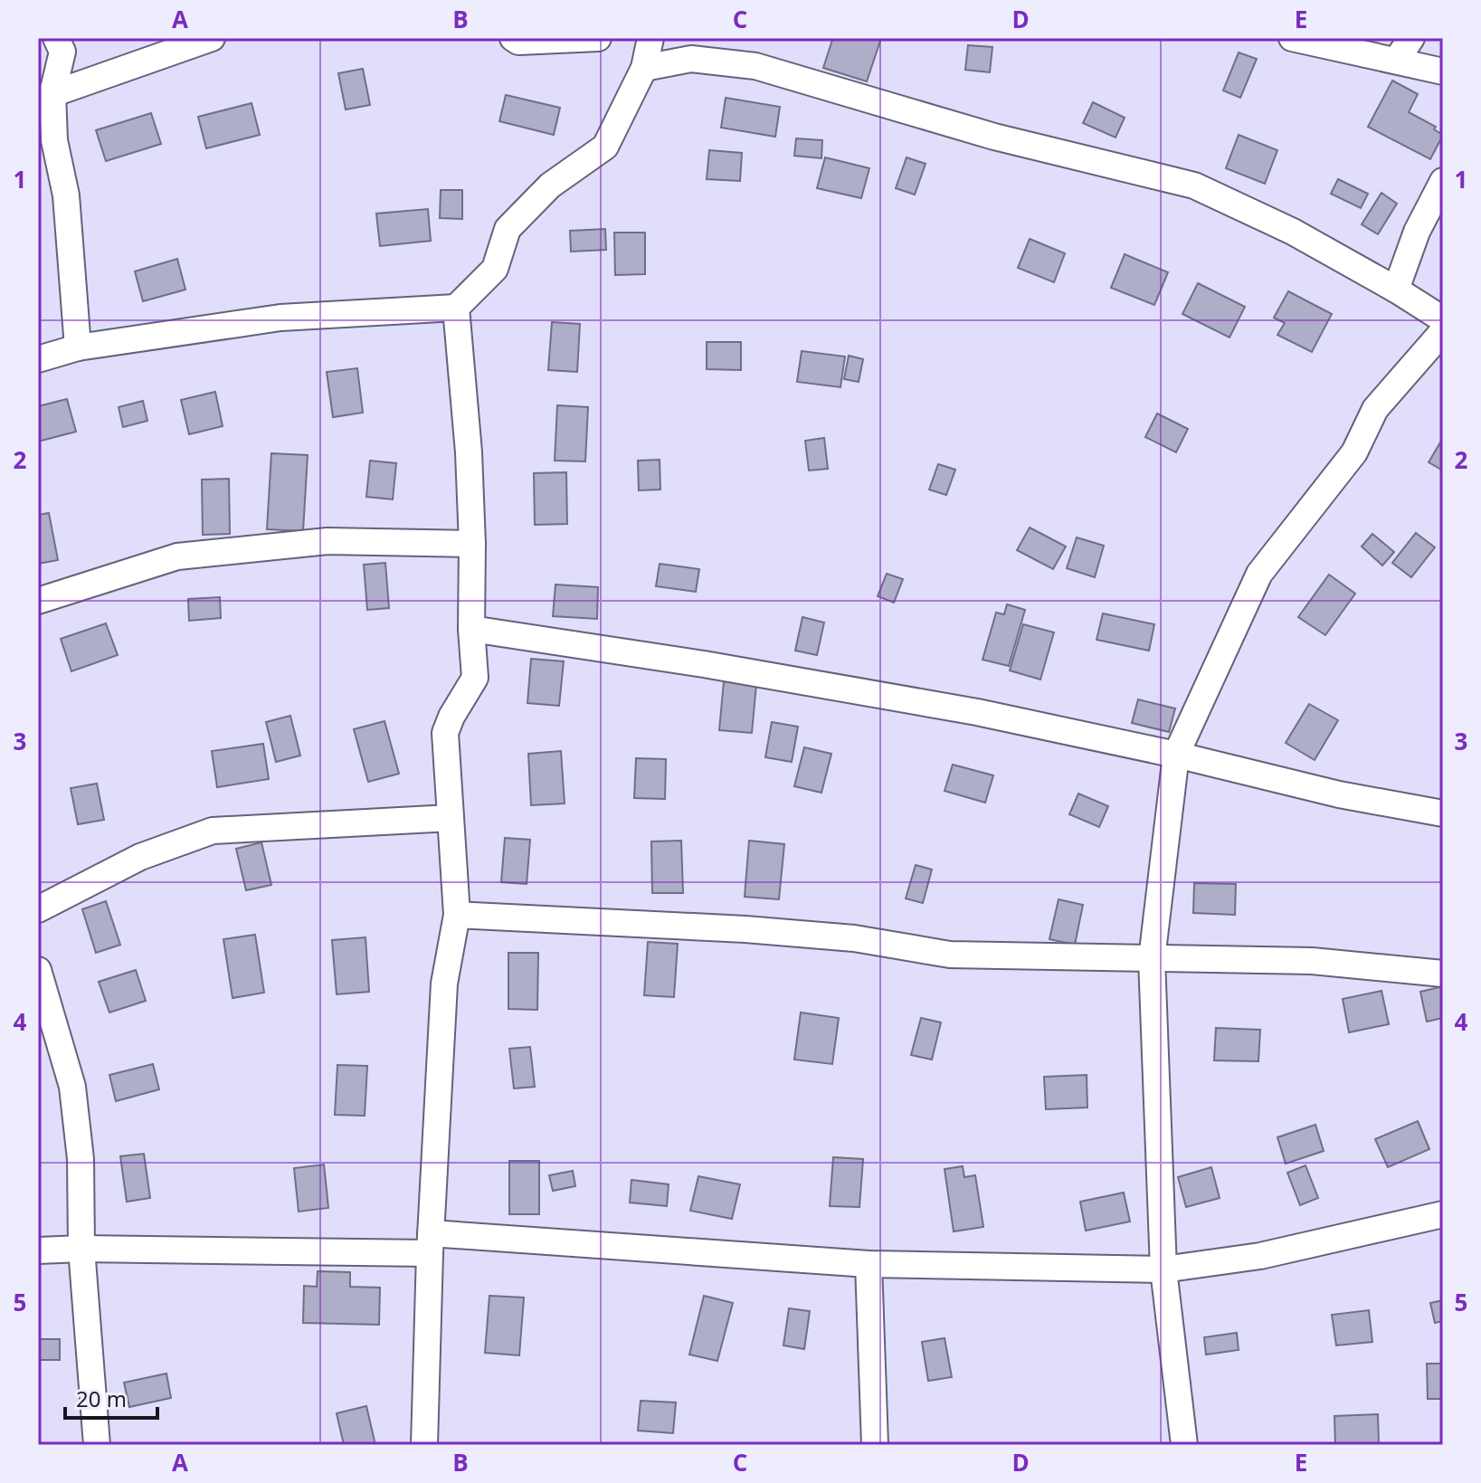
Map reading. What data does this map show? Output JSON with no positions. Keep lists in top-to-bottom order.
{
  "scale_bar": "20 m",
  "grid": {
    "columns": [
      "A",
      "B",
      "C",
      "D",
      "E"
    ],
    "rows": [
      "1",
      "2",
      "3",
      "4",
      "5"
    ]
  }
}
